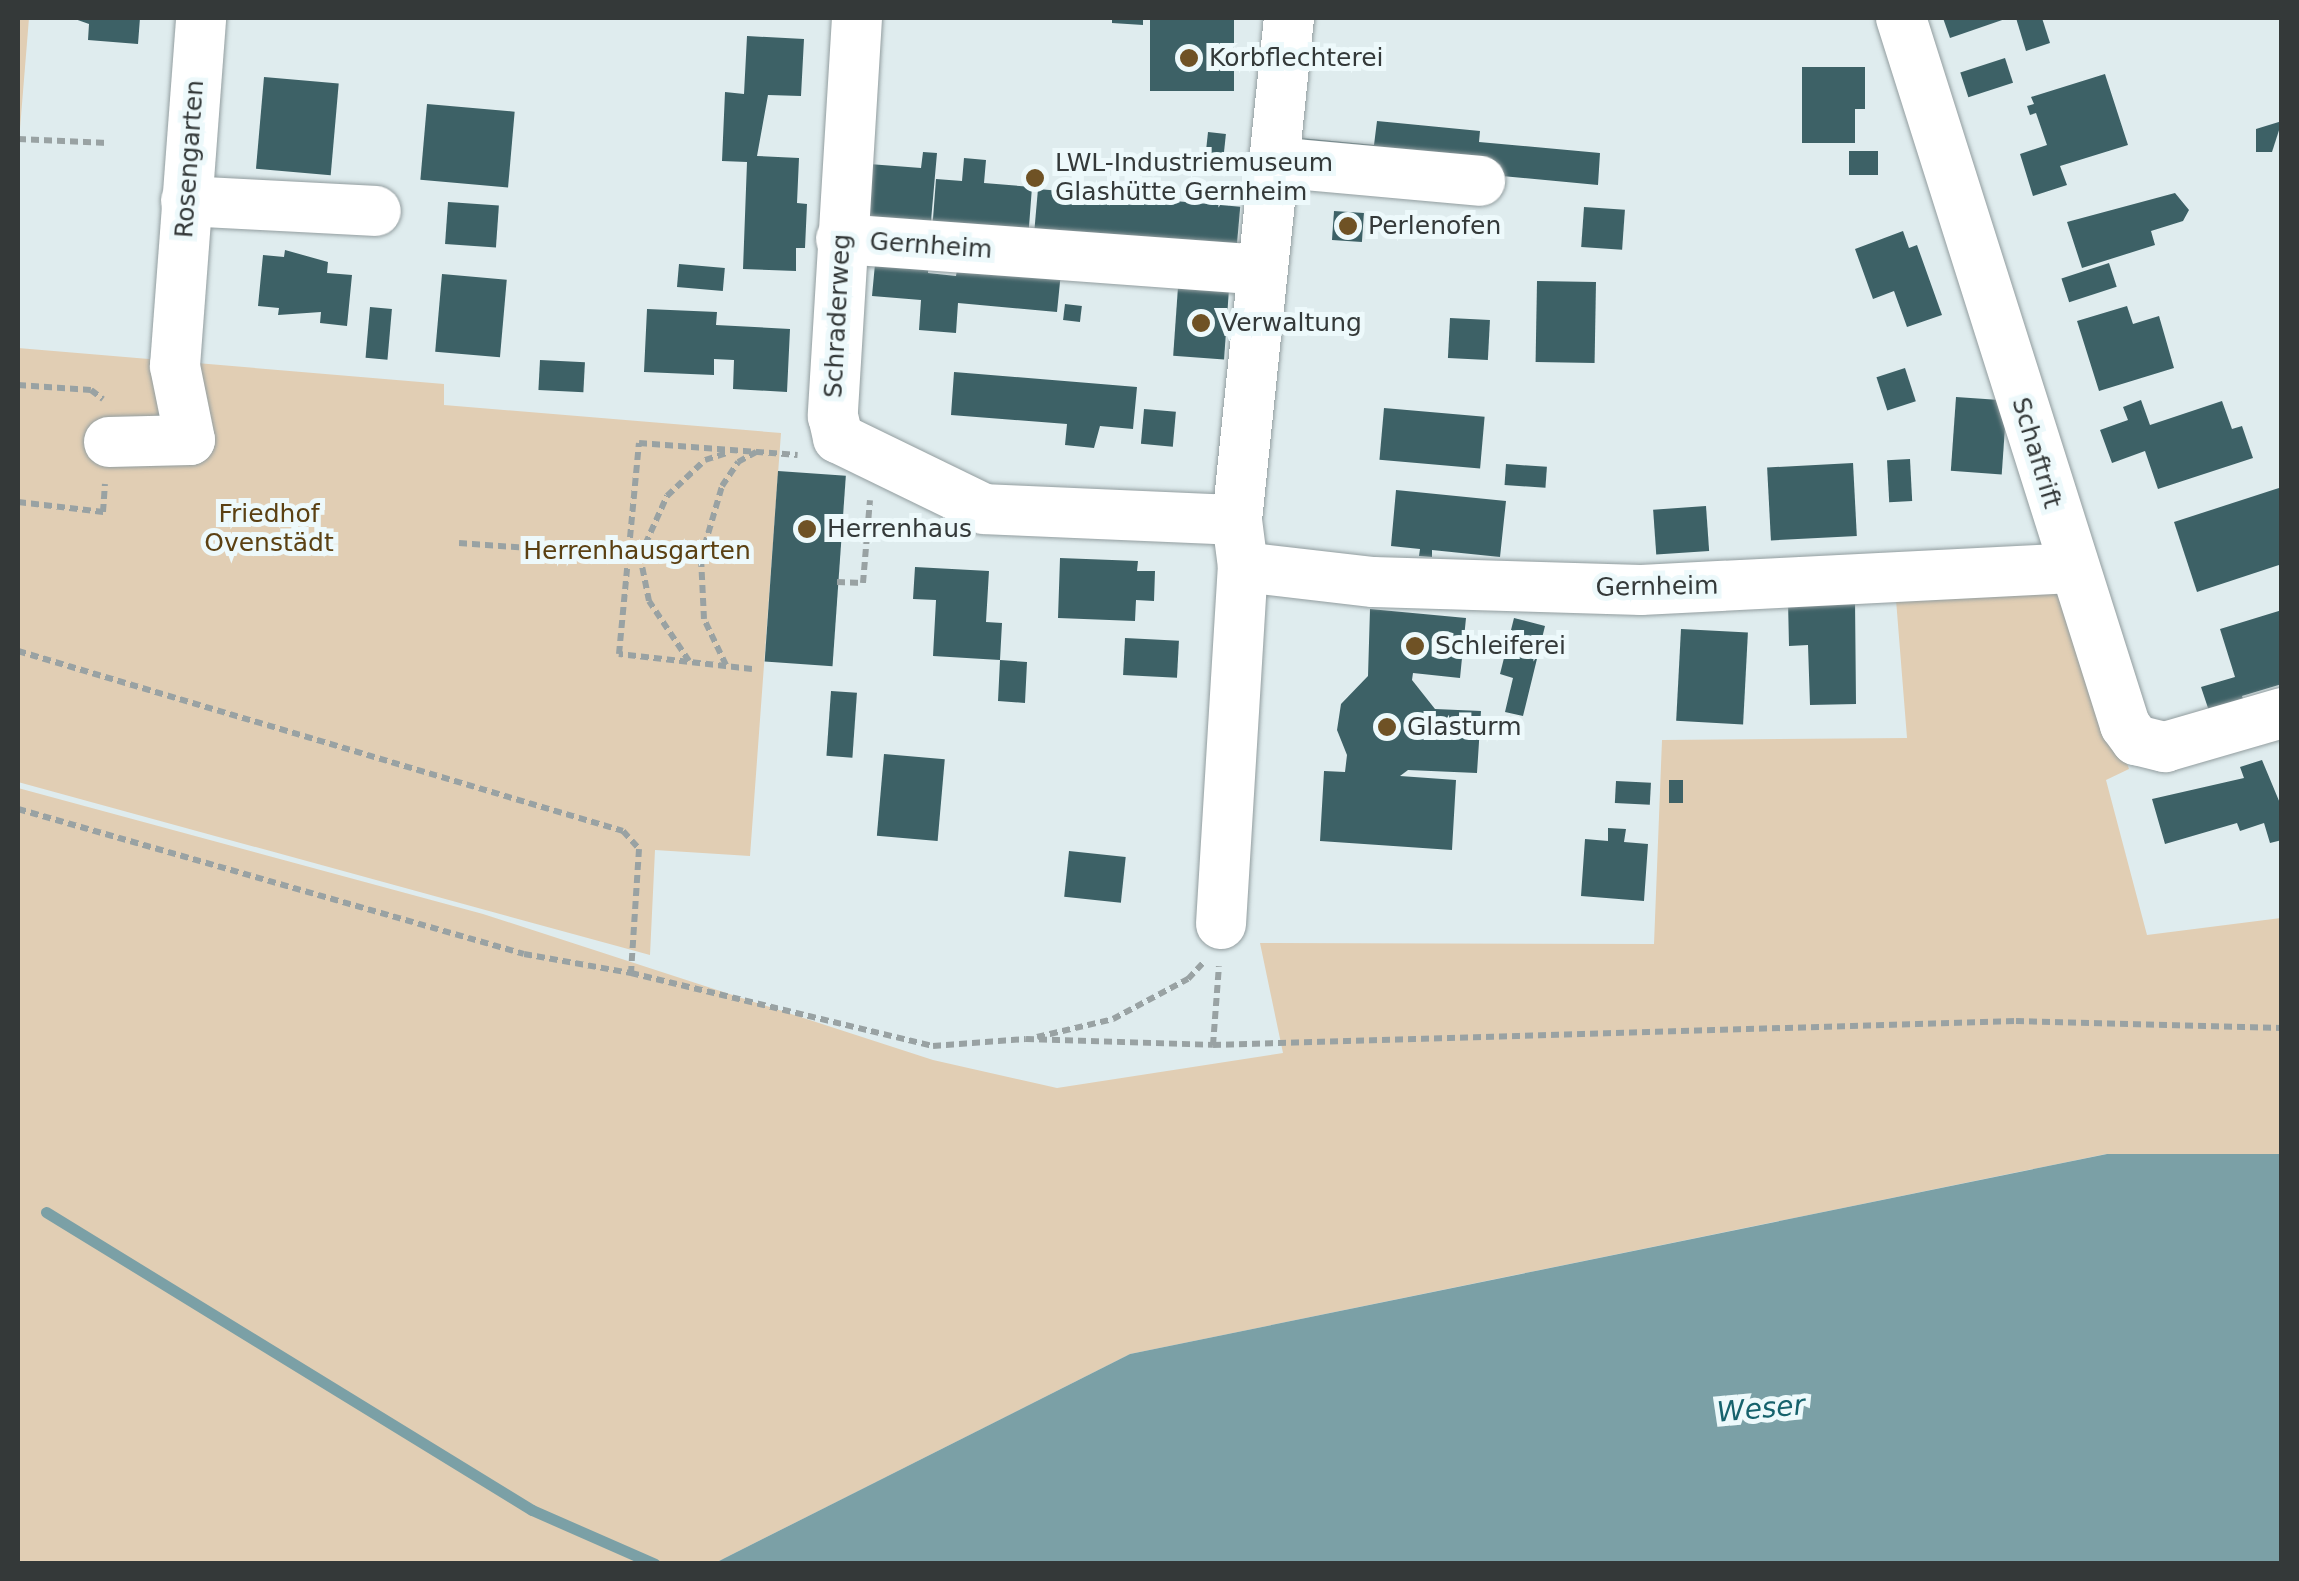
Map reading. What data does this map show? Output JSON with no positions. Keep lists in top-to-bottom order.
{
  "streets": {
    "street": [
      "Rosengarten",
      "Gernheim",
      "Schraderweg",
      "Schaftrift"
    ]
  },
  "crossings": [
    ["Gernheim", "Schraderweg"],
    ["Gernheim", "Schaftrift"]
  ],
  "water": ["Weser"],
  "parks": ["Friedhof Ovenstädt", "Herrenhausgarten"],
  "places": [
    "Korbflechterei",
    "LWL-Industriemuseum Glashütte Gernheim",
    "Perlenofen",
    "Verwaltung",
    "Herrenhaus",
    "Schleiferei",
    "Glasturm"
  ]
}
